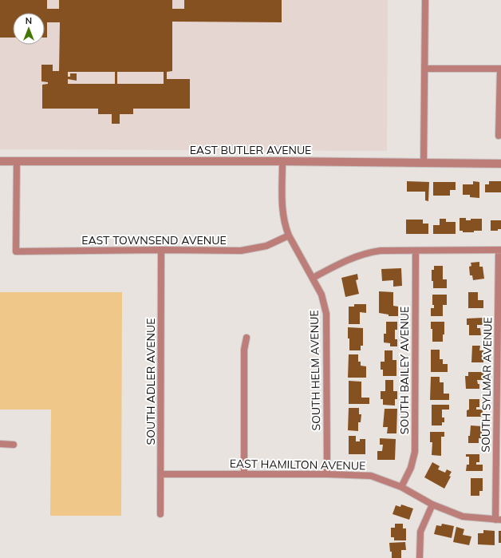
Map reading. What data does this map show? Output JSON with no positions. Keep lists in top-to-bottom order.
{
  "streets": {
    "street": [
      "EAST BUTLER AVENUE",
      "EAST TOWNSEND AVENUE",
      "SOUTH HELM AVENUE",
      "SOUTH BAILEY AVENUE",
      "SOUTH ADLER AVENUE",
      "SOUTH SYLMAR AVENUE",
      "EAST HAMILTON AVENUE"
    ]
  },
  "crossings": [
    ["EAST BUTLER AVENUE", "EAST TOWNSEND AVENUE"],
    ["EAST BUTLER AVENUE", "SOUTH HELM AVENUE"],
    ["EAST TOWNSEND AVENUE", "SOUTH HELM AVENUE"],
    ["EAST TOWNSEND AVENUE", "SOUTH ADLER AVENUE"],
    ["SOUTH HELM AVENUE", "EAST HAMILTON AVENUE"],
    ["SOUTH BAILEY AVENUE", "EAST HAMILTON AVENUE"],
    ["SOUTH ADLER AVENUE", "EAST HAMILTON AVENUE"],
    ["SOUTH SYLMAR AVENUE", "EAST HAMILTON AVENUE"]
  ],
  "north": "top"
}
